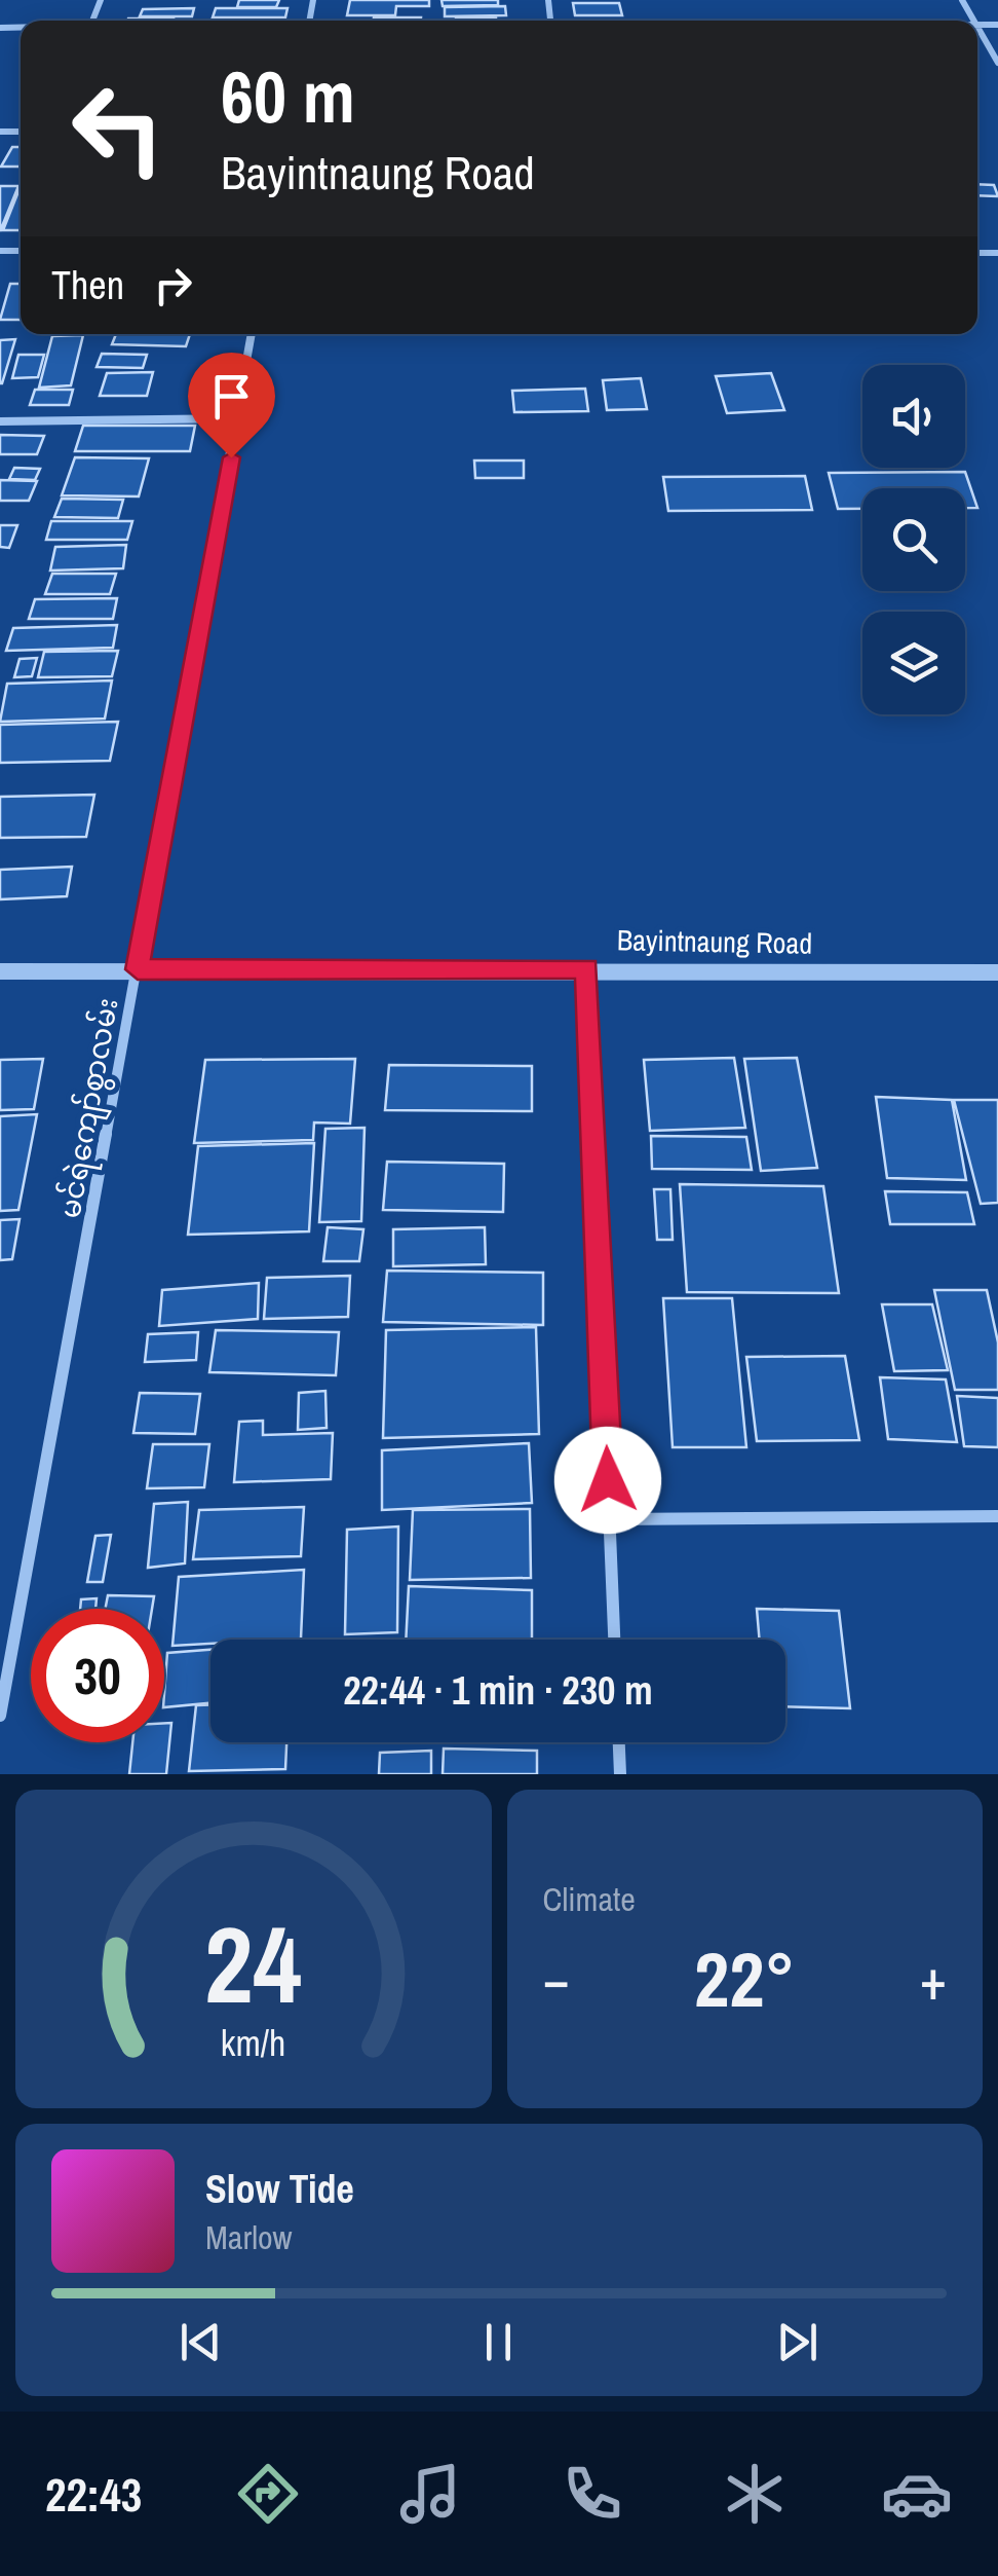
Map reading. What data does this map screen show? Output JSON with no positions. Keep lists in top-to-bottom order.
{
  "streets": {
    "street": ["Bayintnaung Road", "မင်ရဲကျော်စွာလမ်း"]
  },
  "crossings": [
    ["Bayintnaung Road", "မင်ရဲကျော်စွာလမ်း"]
  ],
  "page": {
    "turn": ["60 m", "Bayintnaung Road"],
    "then": "Then",
    "limit": "30",
    "trip": "22:44 · 1 min · 230 m",
    "tile": "Climate",
    "heat": ["−", "22°", "+"],
    "song": ["Slow Tide", "Marlow"],
    "tabs": "22:43",
    "gauge": ["24", "km/h"]
  }
}
